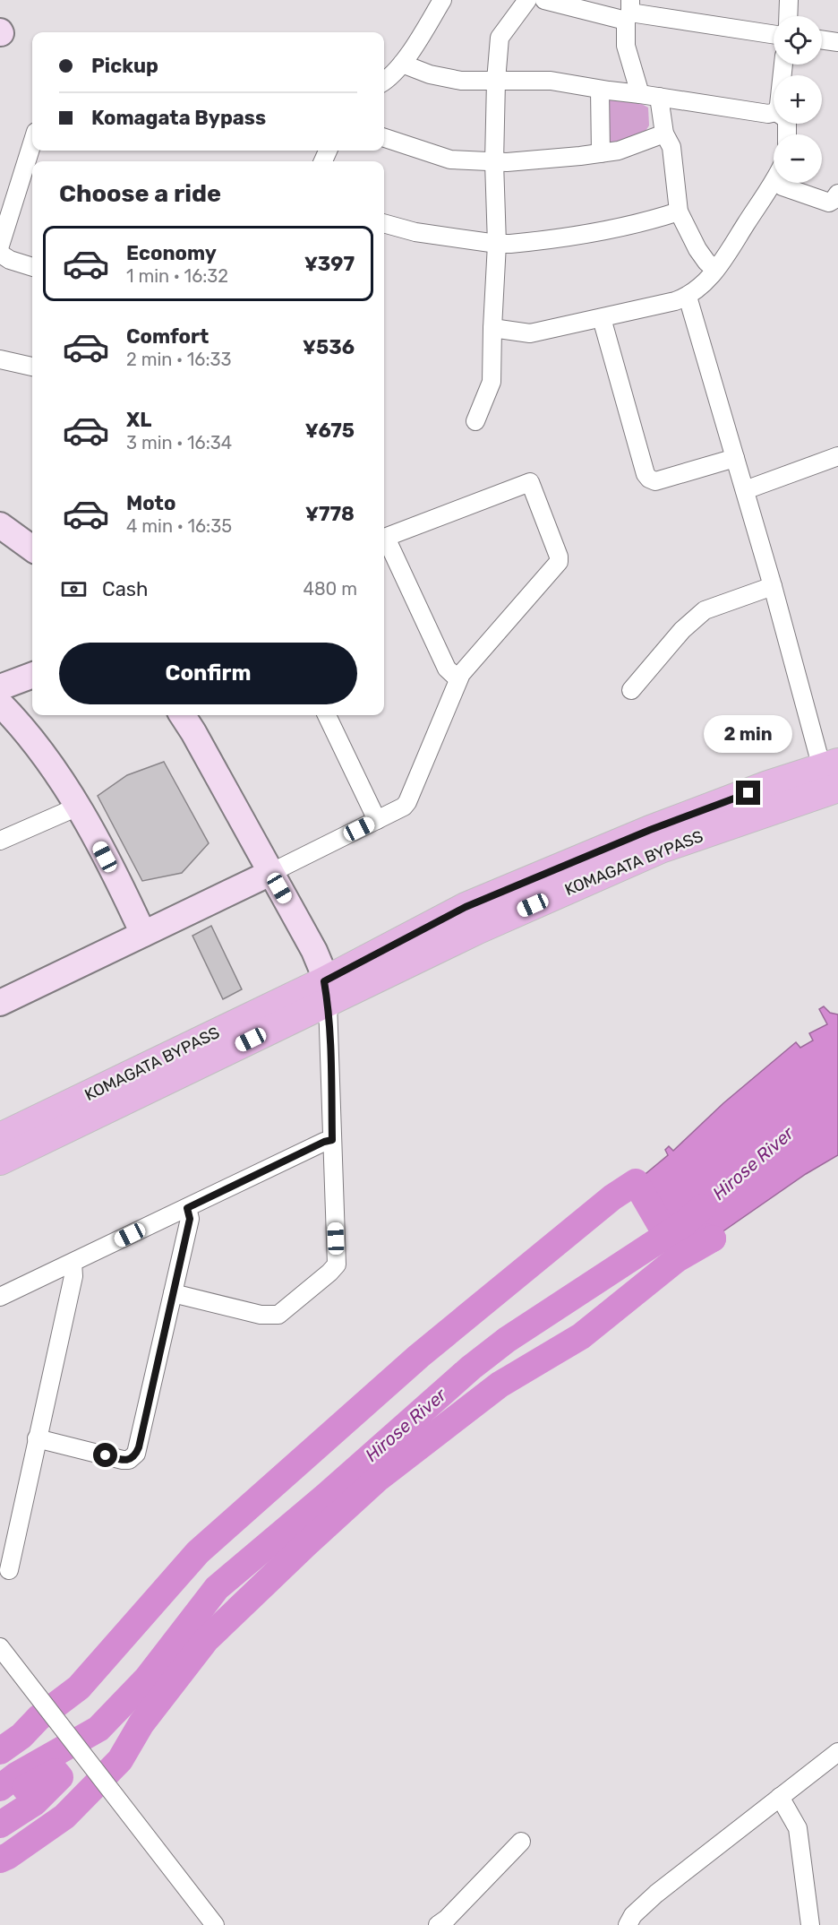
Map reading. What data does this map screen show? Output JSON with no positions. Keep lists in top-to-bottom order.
{
  "streets": {
    "main road": ["KOMAGATA BYPASS"]
  },
  "water": ["Hirose River"],
  "page": {
    "map_buttons": ["+", "−"],
    "banner": ["Pickup", "Komagata Bypass"],
    "heading": "Choose a ride",
    "list": [
      {
        "name": "Economy",
        "note": "1 min · 16:32",
        "value": "¥397"
      },
      {
        "name": "Comfort",
        "note": "2 min · 16:33",
        "value": "¥536"
      },
      {
        "name": "XL",
        "note": "3 min · 16:34",
        "value": "¥675"
      },
      {
        "name": "Moto",
        "note": "4 min · 16:35",
        "value": "¥778"
      }
    ],
    "pay": ["Cash", "480 m"],
    "buttons": "Confirm",
    "bubble": "2 min"
  }
}
